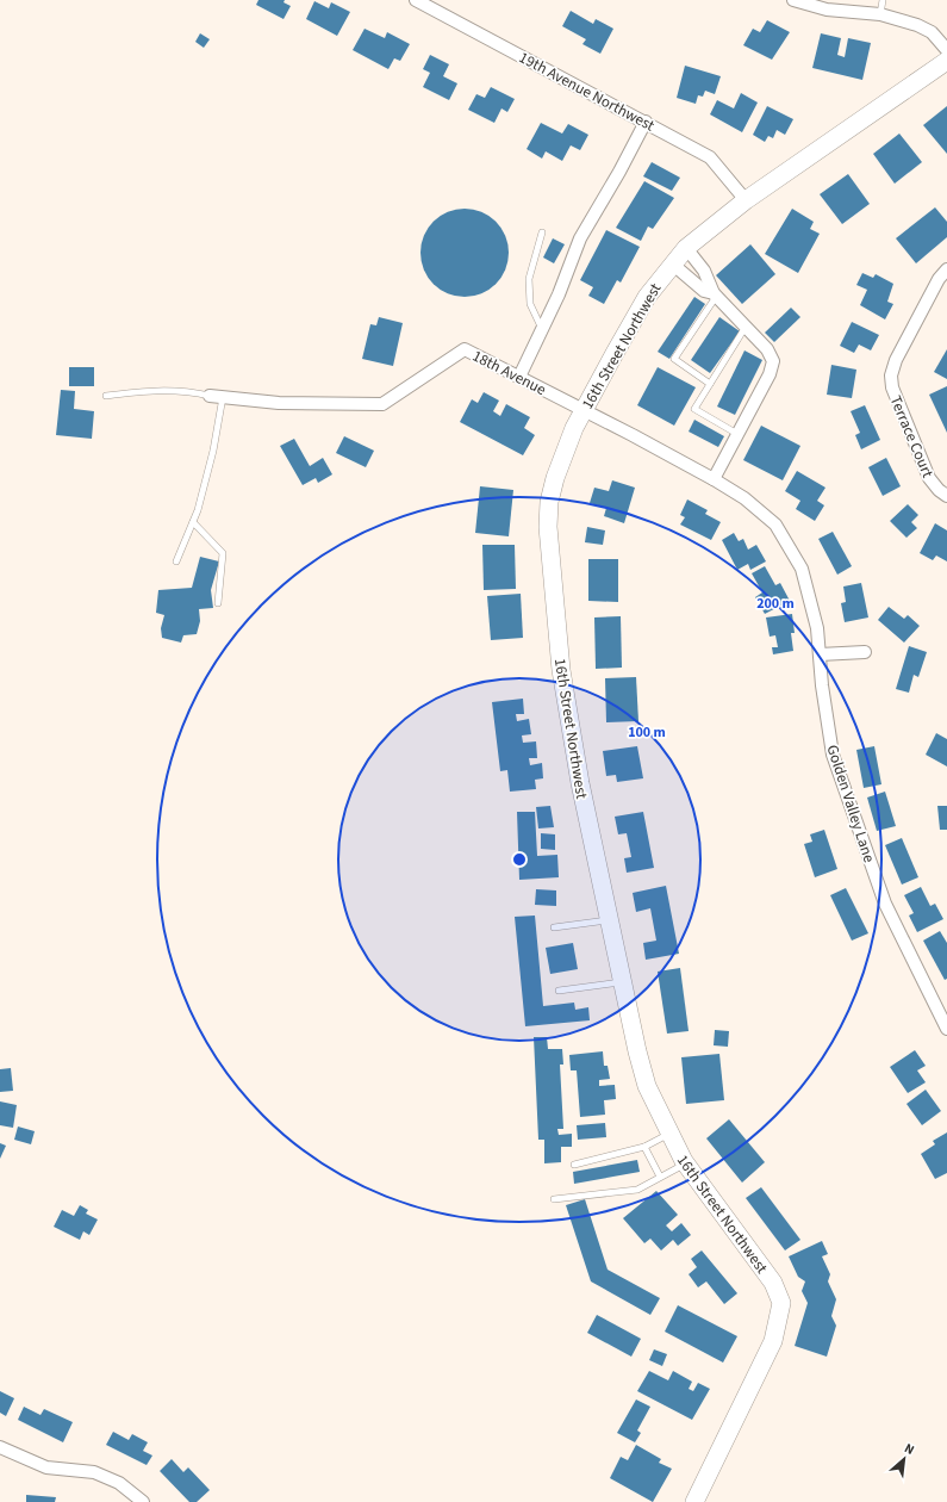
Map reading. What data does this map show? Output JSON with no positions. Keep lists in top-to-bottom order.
{
  "streets": {
    "street": [
      "19th Avenue Northwest",
      "16th Street Northwest",
      "18th Avenue",
      "Terrace Court",
      "Golden Valley Lane"
    ]
  },
  "crossings": [
    ["19th Avenue Northwest", "16th Street Northwest"],
    ["16th Street Northwest", "18th Avenue"],
    ["18th Avenue", "Golden Valley Lane"]
  ],
  "north": "top right",
  "rings": ["200 m", "100 m"]
}
